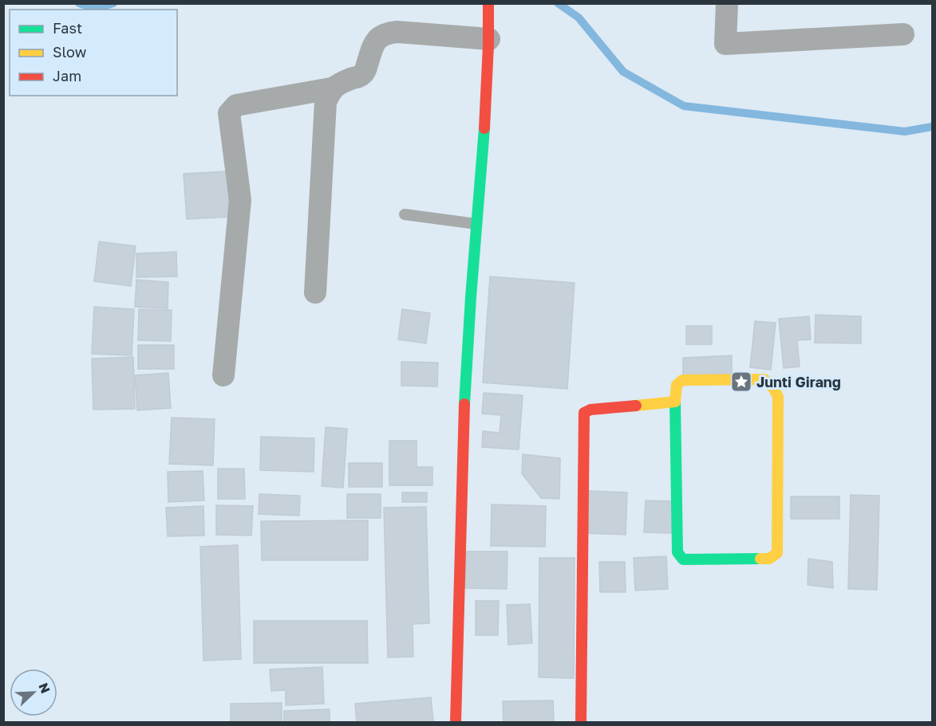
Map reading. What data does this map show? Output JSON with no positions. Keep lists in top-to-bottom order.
{
  "places": {
    "place": ["Junti Girang"]
  },
  "legend": ["Fast", "Slow", "Jam"],
  "north": "top right"
}
